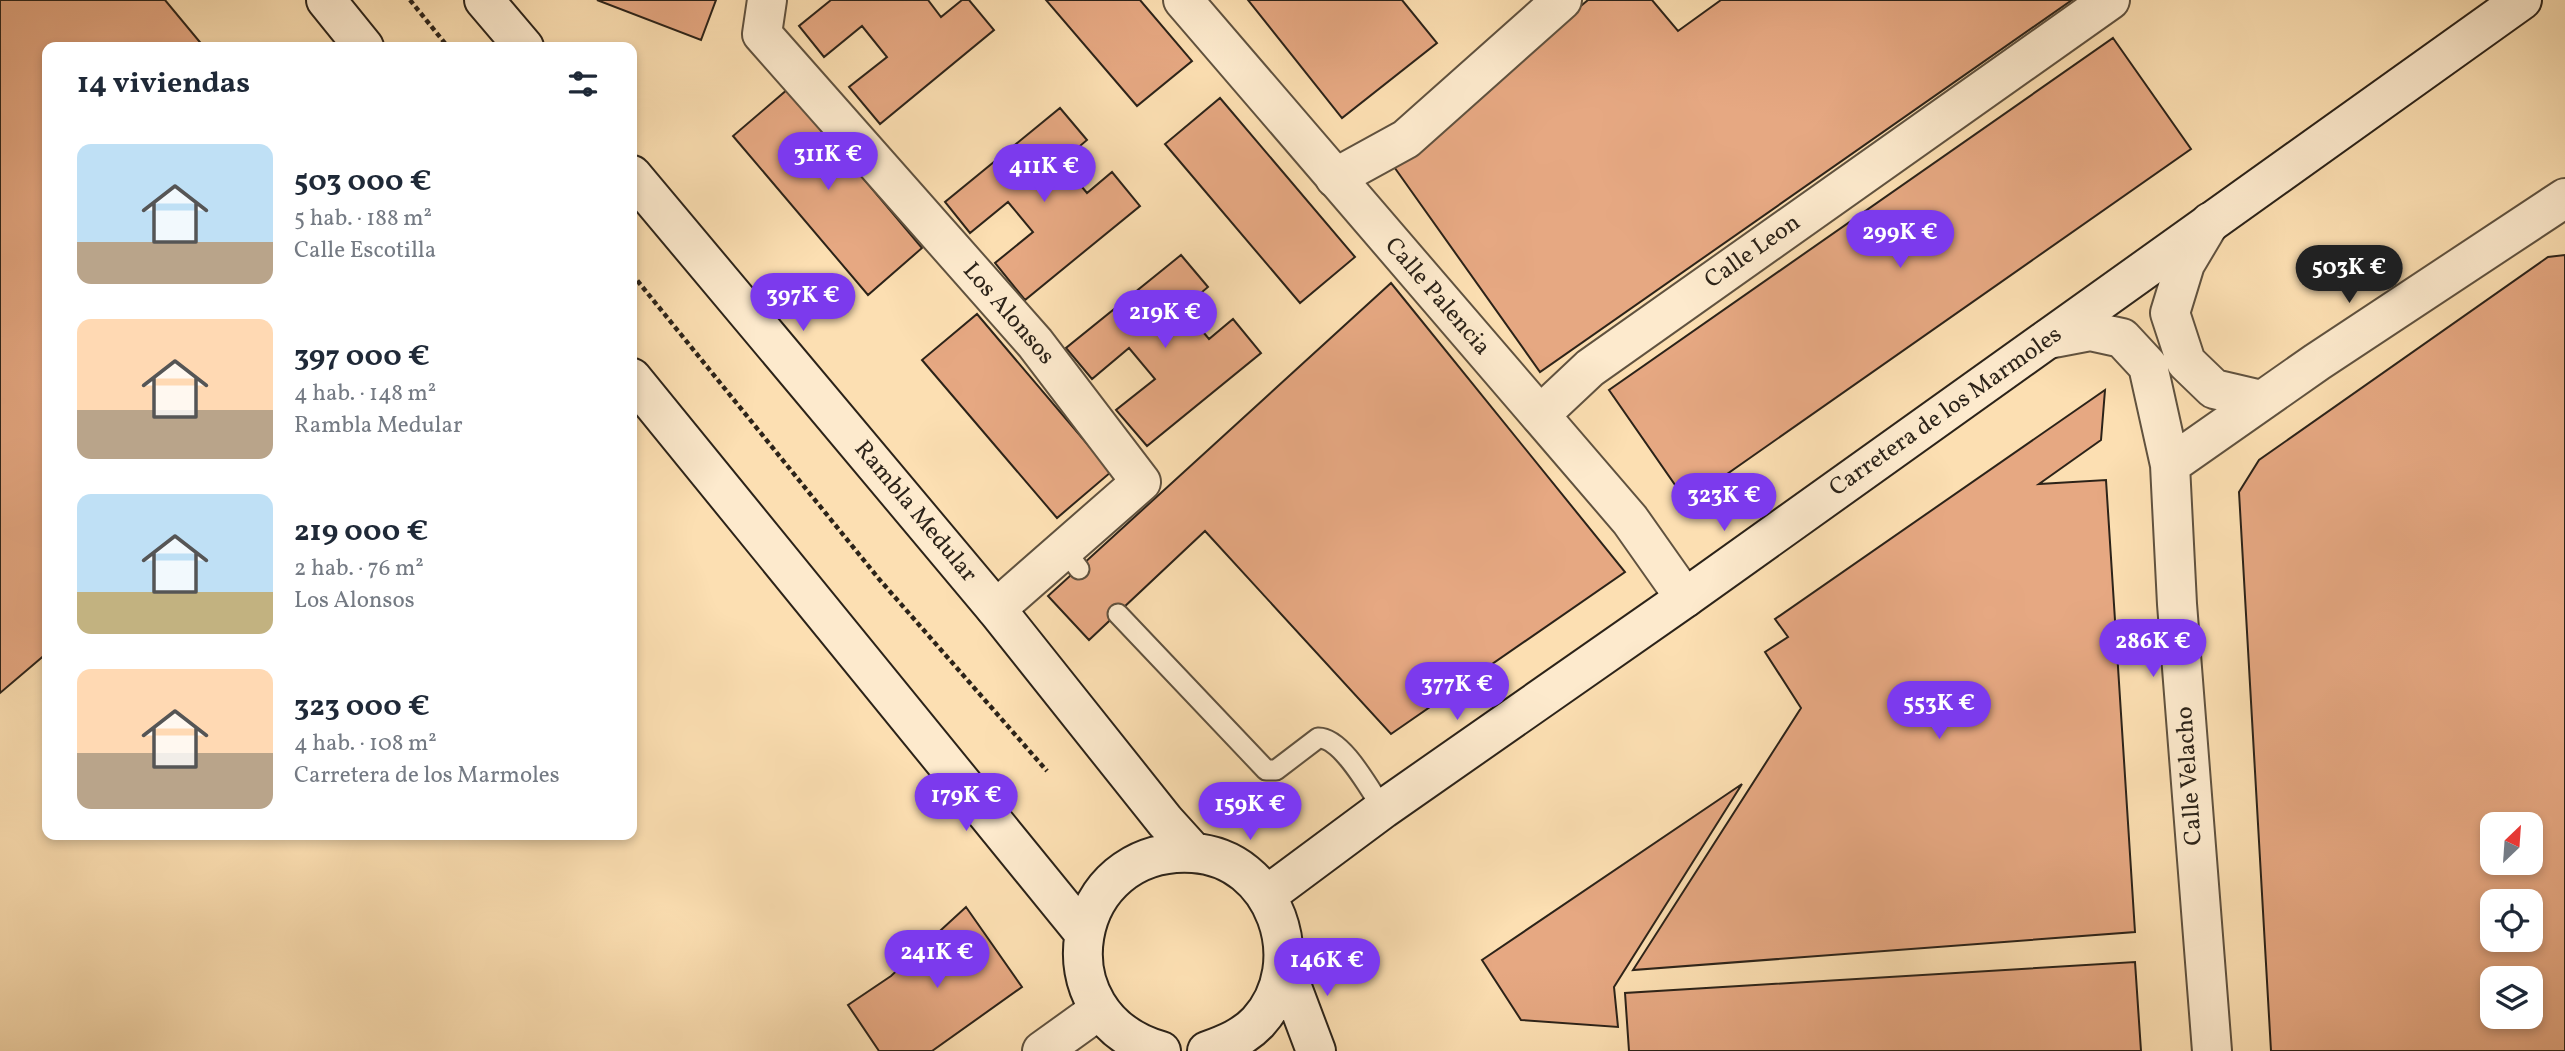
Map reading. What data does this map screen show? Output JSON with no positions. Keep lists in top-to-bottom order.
{
  "streets": {
    "street": [
      "Calle Leon",
      "Calle Palencia",
      "Los Alonsos",
      "Carretera de los Marmoles",
      "Rambla Medular",
      "Calle Velacho"
    ]
  },
  "crossings": [
    ["Calle Leon", "Calle Palencia"],
    ["Calle Palencia", "Carretera de los Marmoles"],
    ["Los Alonsos", "Rambla Medular"],
    ["Carretera de los Marmoles", "Calle Velacho"]
  ],
  "north": "top right",
  "page": {
    "heading": "14 viviendas",
    "list": [
      {
        "name": "503 000 €",
        "note": "5 hab. · 188 m² · Calle Escotilla"
      },
      {
        "name": "397 000 €",
        "note": "4 hab. · 148 m² · Rambla Medular"
      },
      {
        "name": "219 000 €",
        "note": "2 hab. · 76 m² · Los Alonsos"
      },
      {
        "name": "323 000 €",
        "note": "4 hab. · 108 m² · Carretera de los Marmoles"
      }
    ],
    "price": [
      "311K €",
      "411K €",
      "299K €",
      "503K €",
      "397K €",
      "219K €",
      "323K €",
      "286K €",
      "377K €",
      "553K €",
      "179K €",
      "159K €",
      "241K €",
      "146K €"
    ]
  }
}
